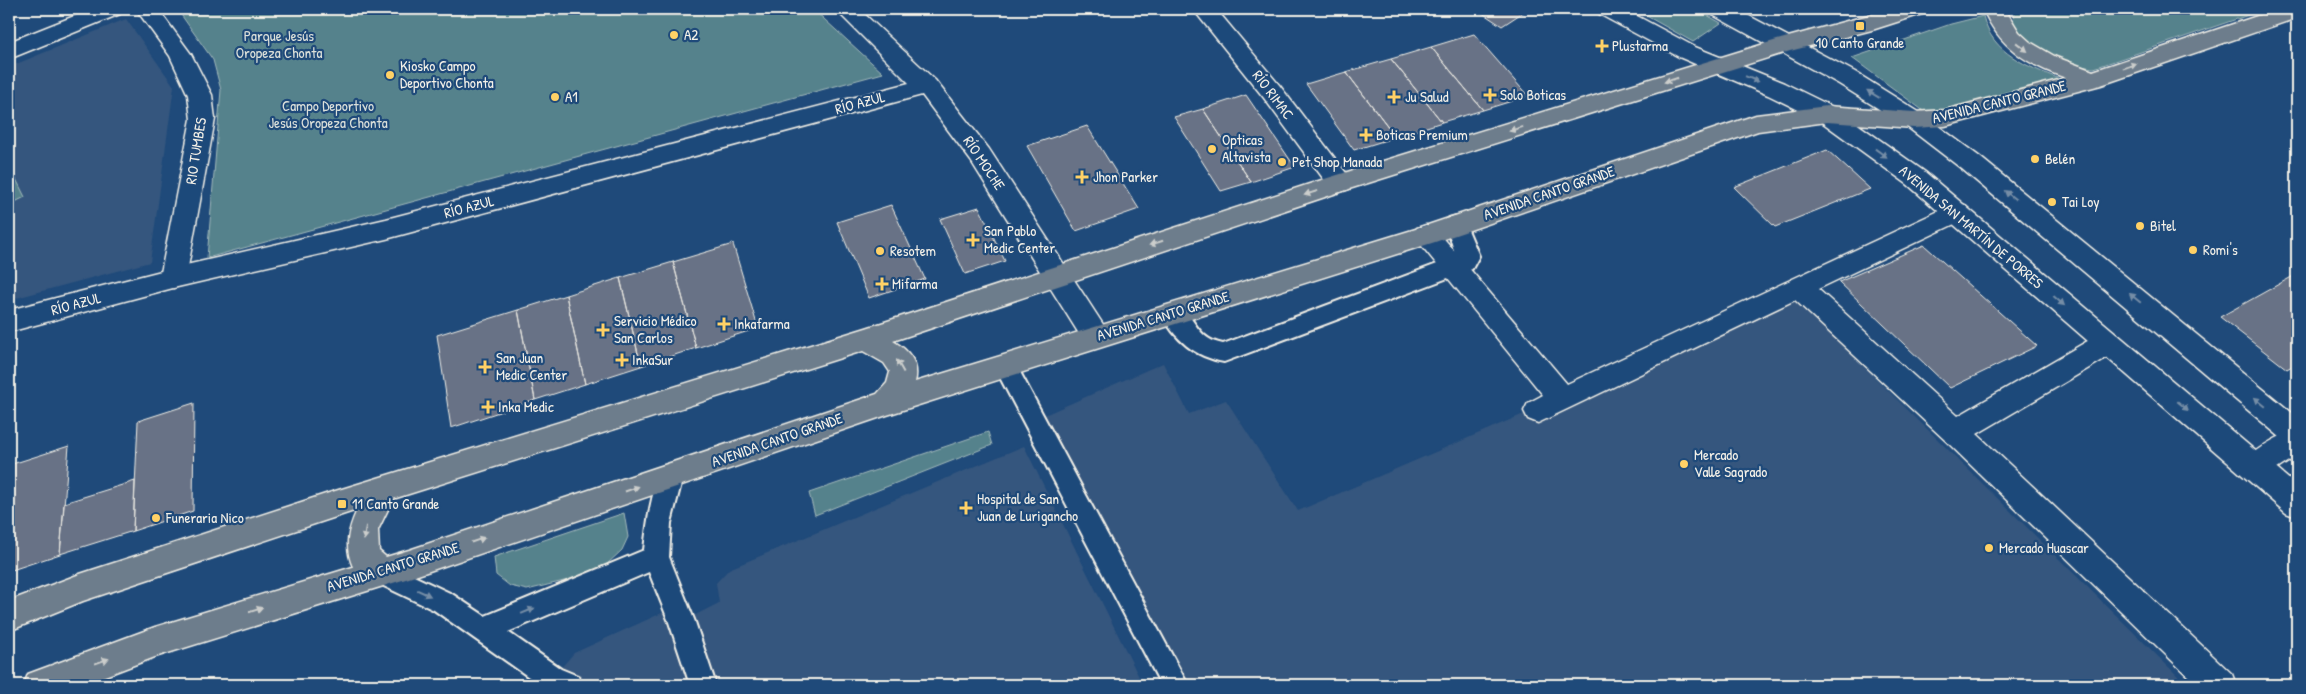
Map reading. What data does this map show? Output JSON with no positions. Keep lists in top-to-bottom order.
{
  "streets": {
    "main road": ["AVENIDA CANTO GRANDE"],
    "street": [
      "RÍO RIMAC",
      "RÍO AZUL",
      "RIO TUMBES",
      "RÍO MOCHE",
      "AVENIDA SAN MARTÍN DE PORRES"
    ]
  },
  "crossings": [
    ["AVENIDA CANTO GRANDE", "RÍO MOCHE"],
    ["AVENIDA CANTO GRANDE", "AVENIDA SAN MARTÍN DE PORRES"],
    ["RÍO AZUL", "RIO TUMBES"],
    ["RÍO AZUL", "RÍO MOCHE"]
  ],
  "parks": ["Parque Jesús Oropeza Chonta", "Campo Deportivo Jesús Oropeza Chonta"],
  "places": {
    "transit": ["10 Canto Grande", "11 Canto Grande"],
    "other": [
      "A2",
      "Kiosko Campo Deportivo Chonta",
      "A1",
      "Opticas Altavista",
      "Belén",
      "Pet Shop Manada",
      "Tai Loy",
      "Bitel",
      "Romi's",
      "Resotem",
      "Mercado Valle Sagrado",
      "Funeraria Nico",
      "Mercado Huascar"
    ],
    "health": [
      "Plustarma",
      "Solo Boticas",
      "Ju Salud",
      "Boticas Premium",
      "Jhon Parker",
      "San Pablo Medic Center",
      "Mifarma",
      "Inkafarma",
      "Servicio Médico San Carlos",
      "InkaSur",
      "San Juan Medic Center",
      "Inka Medic",
      "Hospital de San Juan de Lurigancho"
    ]
  }
}
